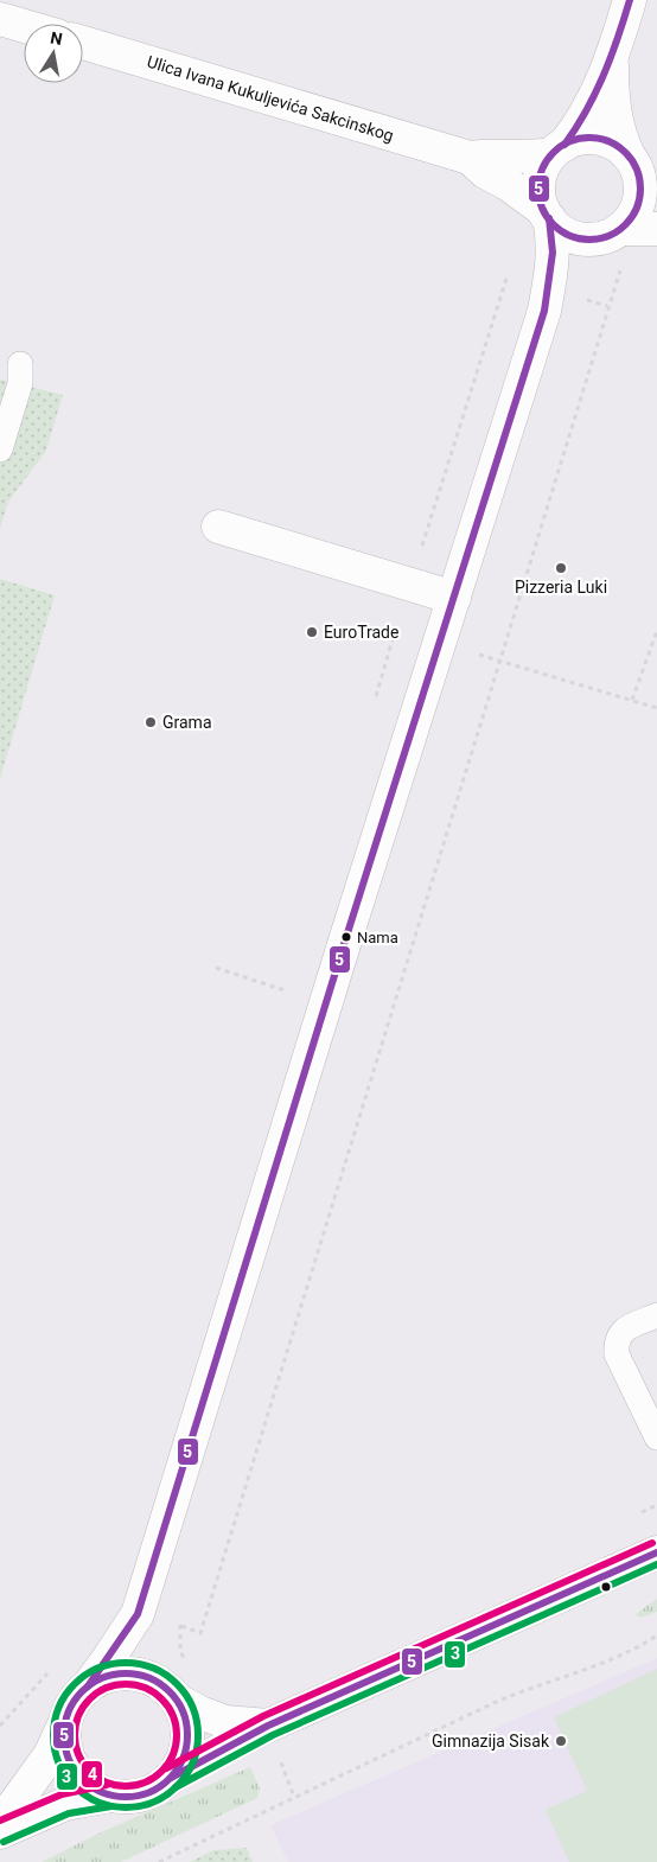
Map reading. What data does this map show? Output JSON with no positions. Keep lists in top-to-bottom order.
{
  "streets": {
    "street": ["Ulica Ivana Kukuljevića Sakcinskog"]
  },
  "places": [
    "Pizzeria Luki",
    "EuroTrade",
    "Grama",
    "Nama",
    "Gimnazija Sisak"
  ],
  "lines": ["transit line 5", "transit line 4", "transit line 3"],
  "north": "top"
}
